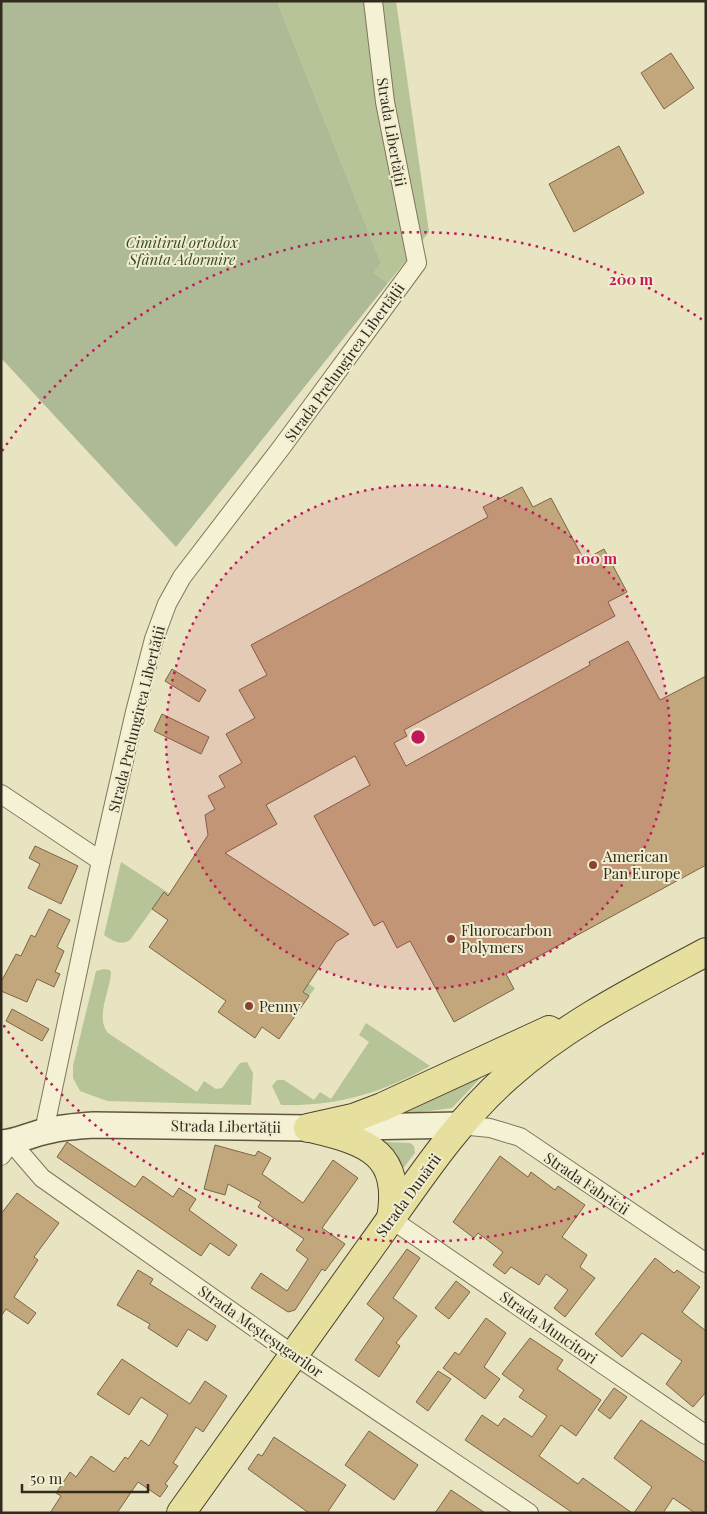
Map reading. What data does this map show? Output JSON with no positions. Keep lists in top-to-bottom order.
{
  "streets": {
    "main road": ["Strada Dunării"],
    "street": [
      "Strada Libertății",
      "Strada Prelungirea Libertății",
      "Strada Fabricii",
      "Strada Muncitori",
      "Strada Meșteșugarilor"
    ]
  },
  "crossings": [
    ["Strada Libertății", "Strada Prelungirea Libertății"],
    ["Strada Libertății", "Strada Fabricii"],
    ["Strada Libertății", "Strada Dunării"],
    ["Strada Libertății", "Strada Meșteșugarilor"],
    ["Strada Fabricii", "Strada Dunării"],
    ["Strada Dunării", "Strada Muncitori"],
    ["Strada Dunării", "Strada Meșteșugarilor"]
  ],
  "parks": ["Cimitirul ortodox Sfânta Adormire"],
  "places": ["American Pan Europe", "Fluorocarbon Polymers", "Penny"],
  "scale_bar": "50 m",
  "rings": ["200 m", "100 m"]
}
